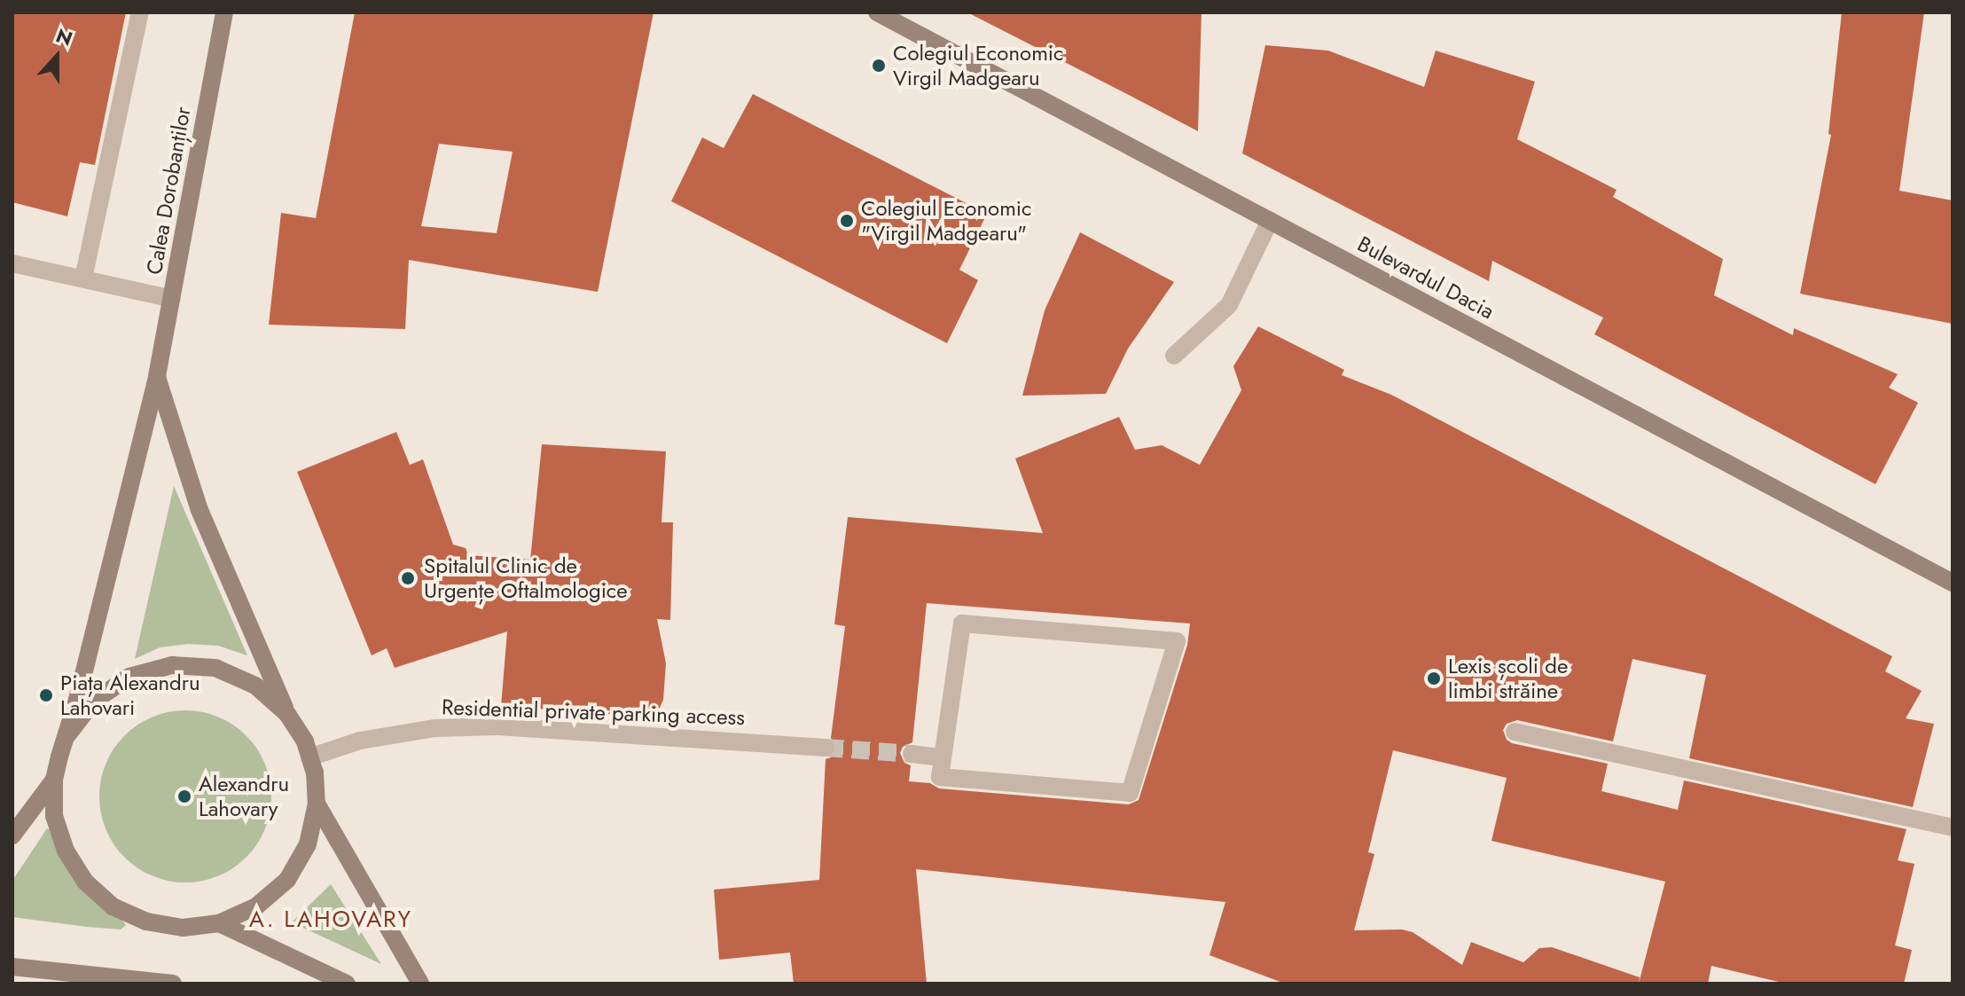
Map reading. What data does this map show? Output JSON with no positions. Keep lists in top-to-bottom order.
{
  "streets": {
    "street": ["Calea Dorobanților", "Bulevardul Dacia", "Residential private parking access"]
  },
  "districts": ["A. LAHOVARY"],
  "places": [
    "Colegiul Economic Virgil Madgearu",
    "Colegiul Economic \"Virgil Madgearu\"",
    "Spitalul Clinic de Urgențe Oftalmologice",
    "Lexis școli de limbi străine",
    "Piața Alexandru Lahovari",
    "Alexandru Lahovary"
  ],
  "north": "top"
}
